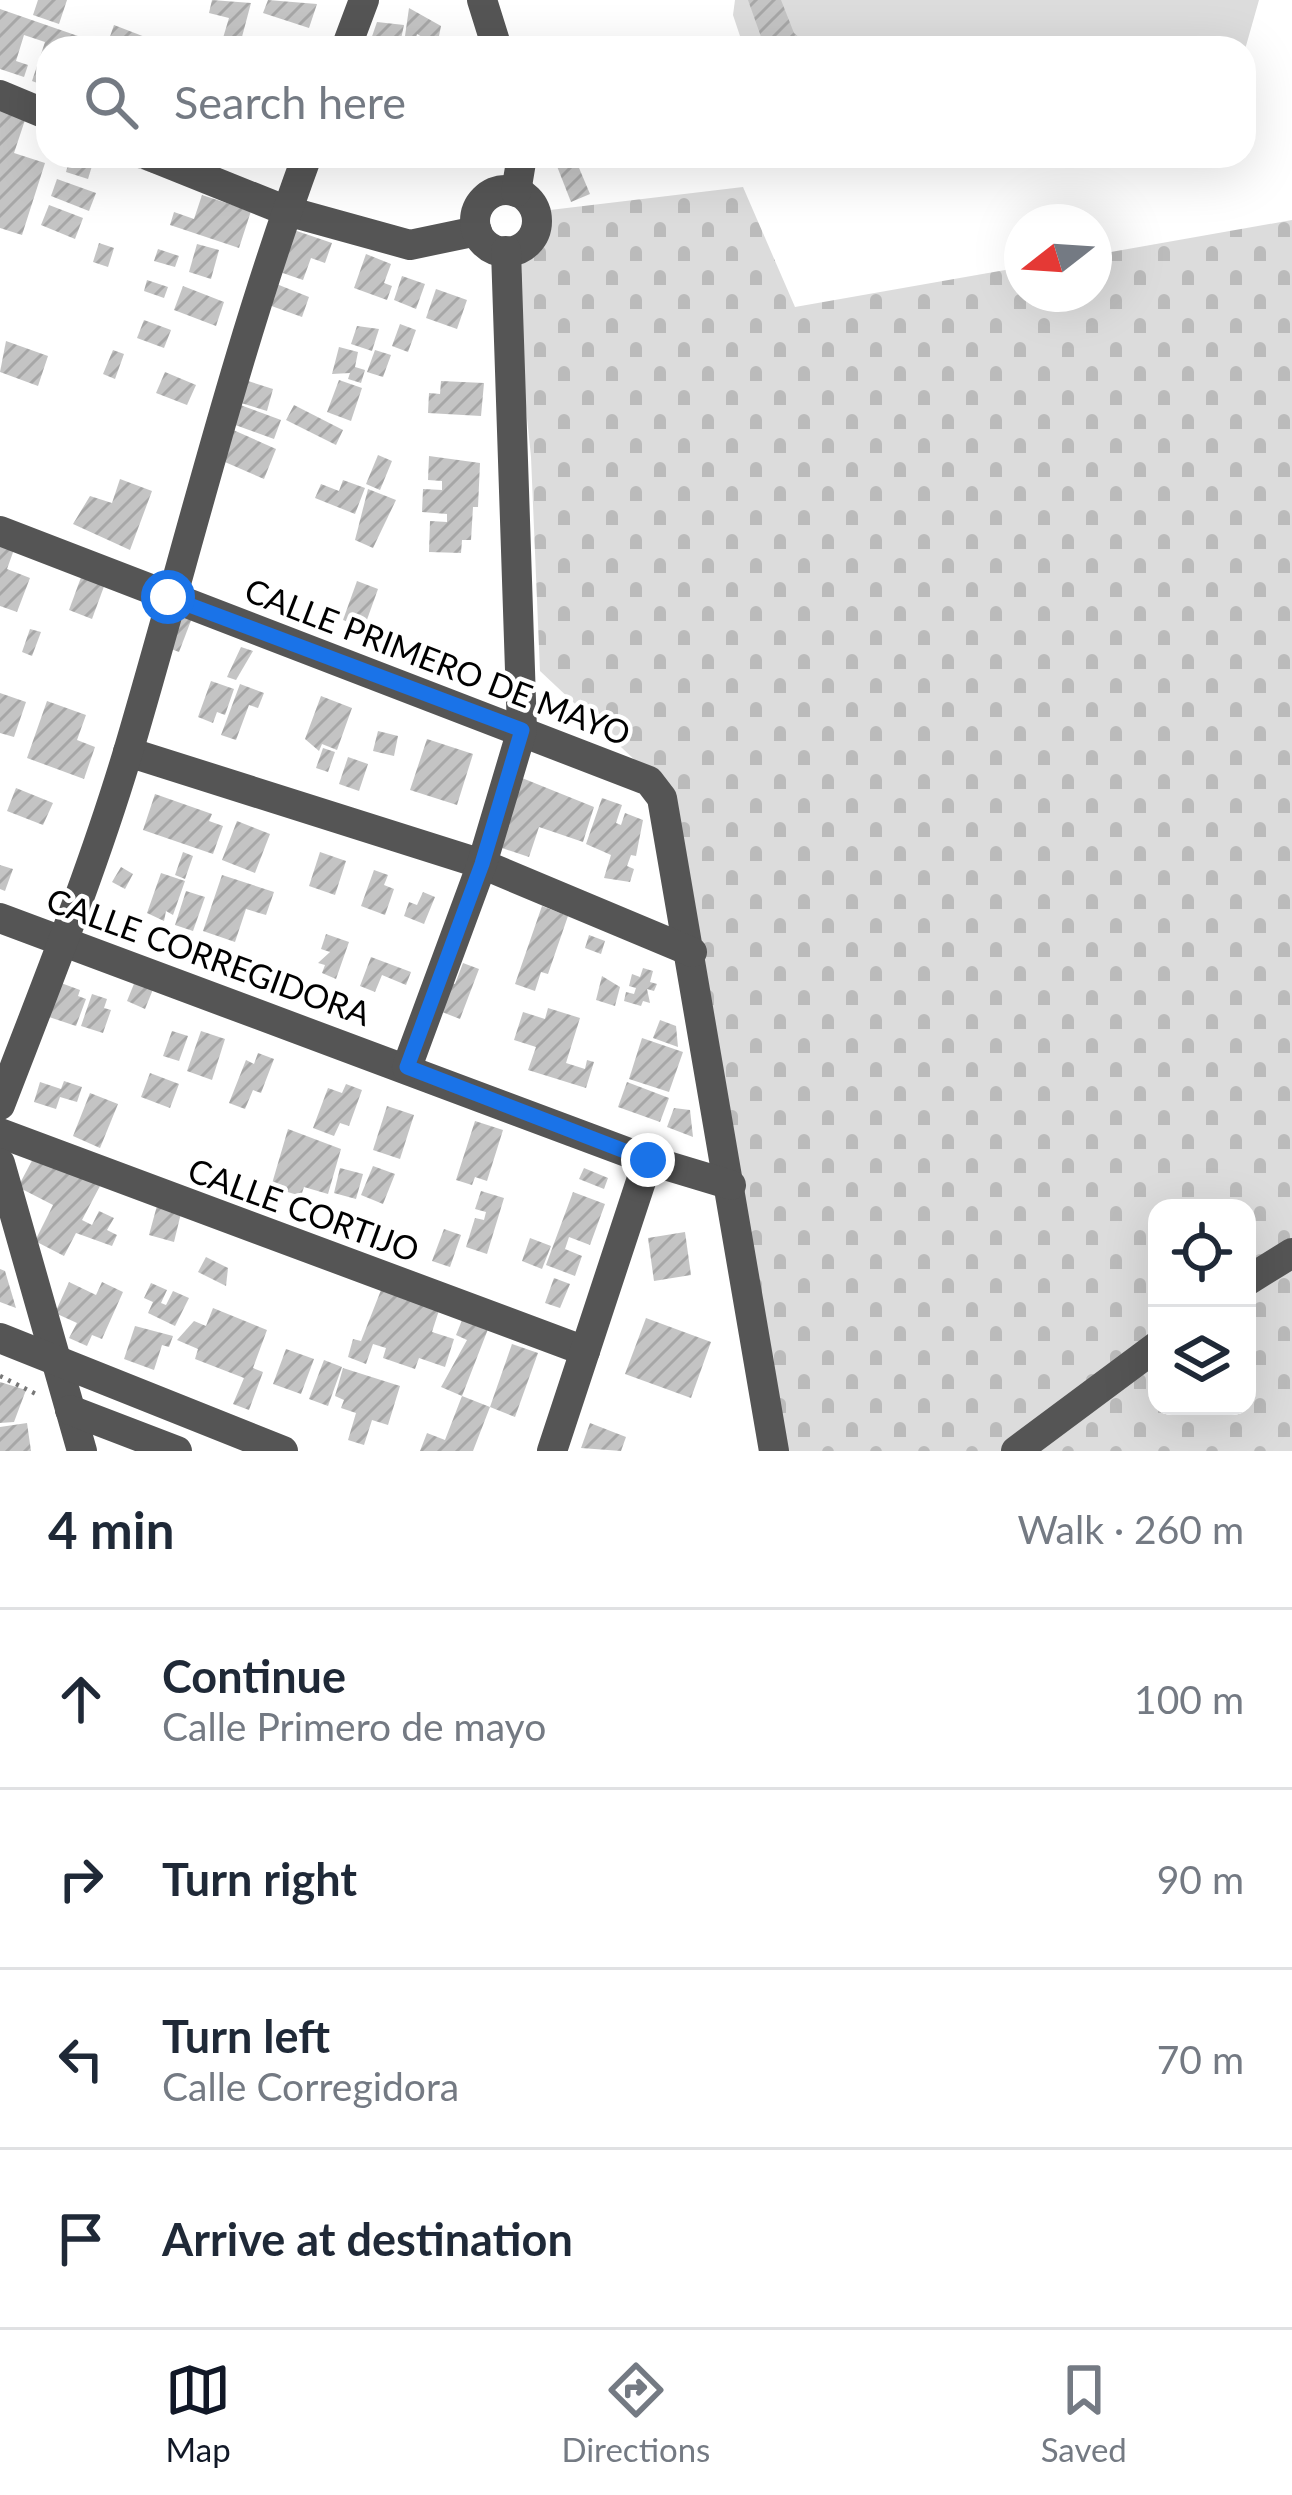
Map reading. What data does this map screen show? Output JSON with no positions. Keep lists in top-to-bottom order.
{
  "streets": {
    "street": ["CALLE PRIMERO DE MAYO", "CALLE CORREGIDORA", "CALLE CORTIJO"]
  },
  "north": "left",
  "page": {
    "search": "Search here",
    "heading": ["4 min", "Walk · 260 m"],
    "list": [
      ["Continue", "Calle Primero de mayo", "100 m"],
      ["Turn right", "90 m"],
      ["Turn left", "Calle Corregidora", "70 m"],
      "Arrive at destination"
    ],
    "nav": ["Map", "Directions", "Saved"]
  }
}
